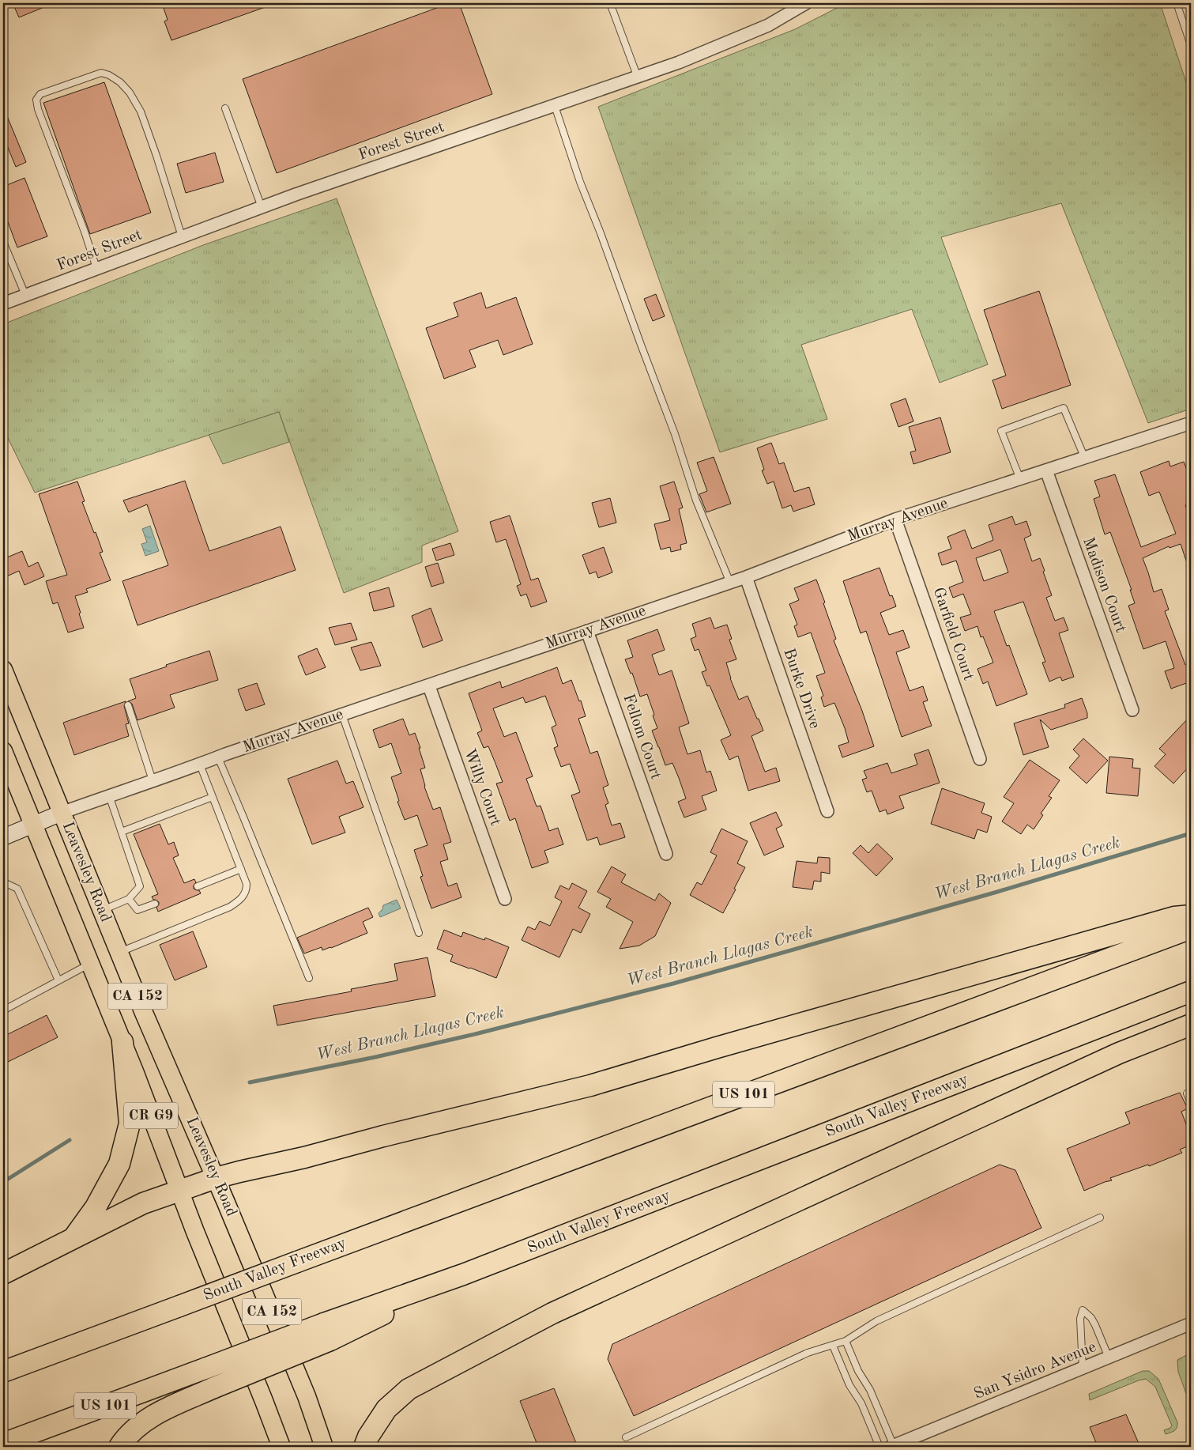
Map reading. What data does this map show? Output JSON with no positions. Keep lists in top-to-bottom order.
{
  "streets": {
    "highway": ["CA 152", "US 101", "South Valley Freeway"],
    "main road": ["Leavesley Road", "CR G9"],
    "street": [
      "Forest Street",
      "Murray Avenue",
      "Madison Court",
      "Garfield Court",
      "Burke Drive",
      "Fellom Court",
      "Willy Court",
      "San Ysidro Avenue"
    ]
  },
  "crossings": [
    ["Murray Avenue", "Madison Court"],
    ["Murray Avenue", "Garfield Court"],
    ["Murray Avenue", "Burke Drive"],
    ["Murray Avenue", "Fellom Court"],
    ["Murray Avenue", "Willy Court"],
    ["Murray Avenue", "Leavesley Road"],
    ["Leavesley Road", "CA 152"]
  ],
  "water": ["West Branch Llagas Creek"]
}
